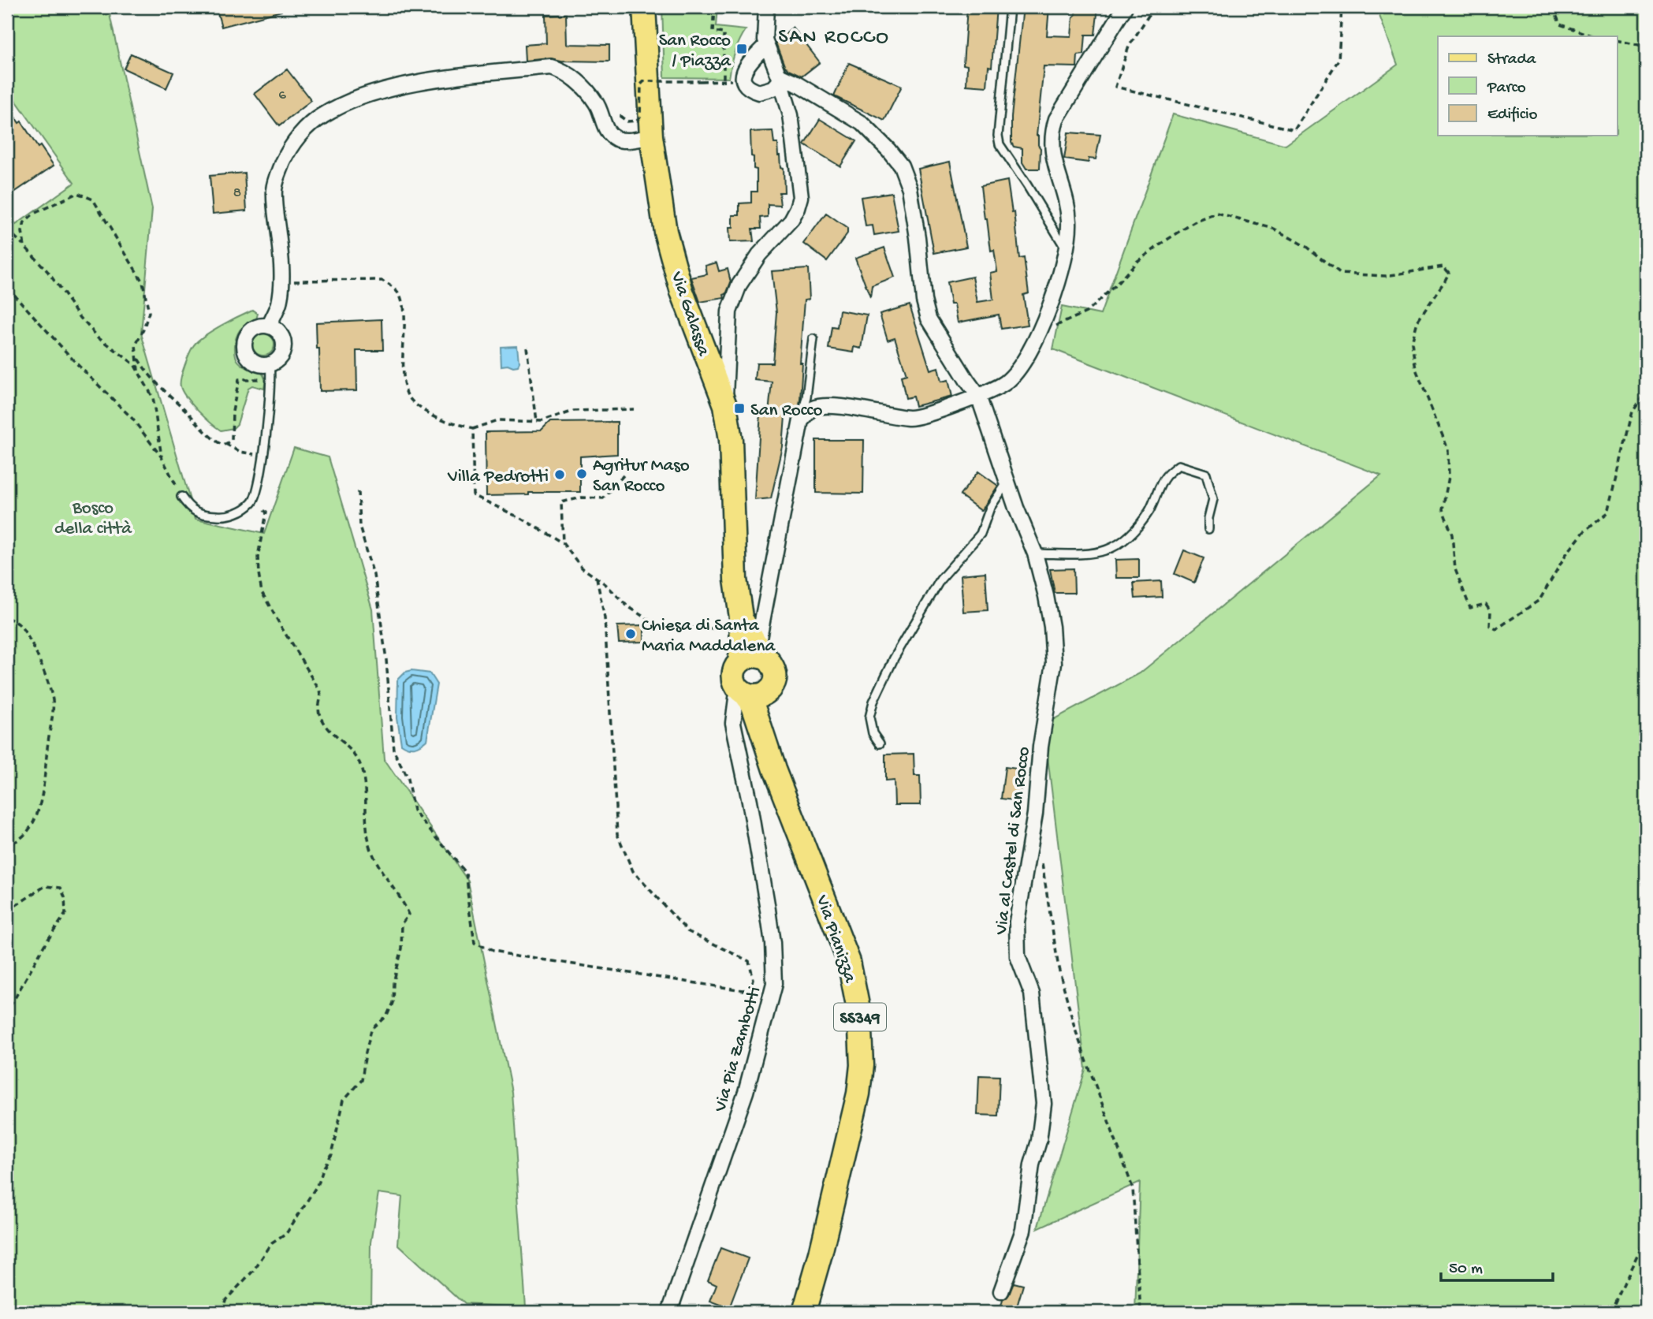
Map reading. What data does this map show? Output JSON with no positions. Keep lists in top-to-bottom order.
{
  "streets": {
    "main road": ["Via Galassa", "Via Pianizza", "SS349"],
    "street": ["Via al Castel di San Rocco", "Via Pia Zambotti"]
  },
  "crossings": [
    ["Via Galassa", "Via Pianizza"],
    ["Via Galassa", "Via Pia Zambotti"],
    ["Via Pianizza", "Via Pia Zambotti"]
  ],
  "districts": ["SAN ROCCO"],
  "parks": ["Bosco della città"],
  "places": {
    "transit": ["San Rocco / Piazza", "San Rocco"],
    "other": ["Agritur Maso San Rocco", "Villa Pedrotti", "Chiesa di Santa Maria Maddalena"]
  },
  "house_numbers": ["6", "8"],
  "legend": ["Strada", "Parco", "Edificio"],
  "scale_bar": "50 m"
}
